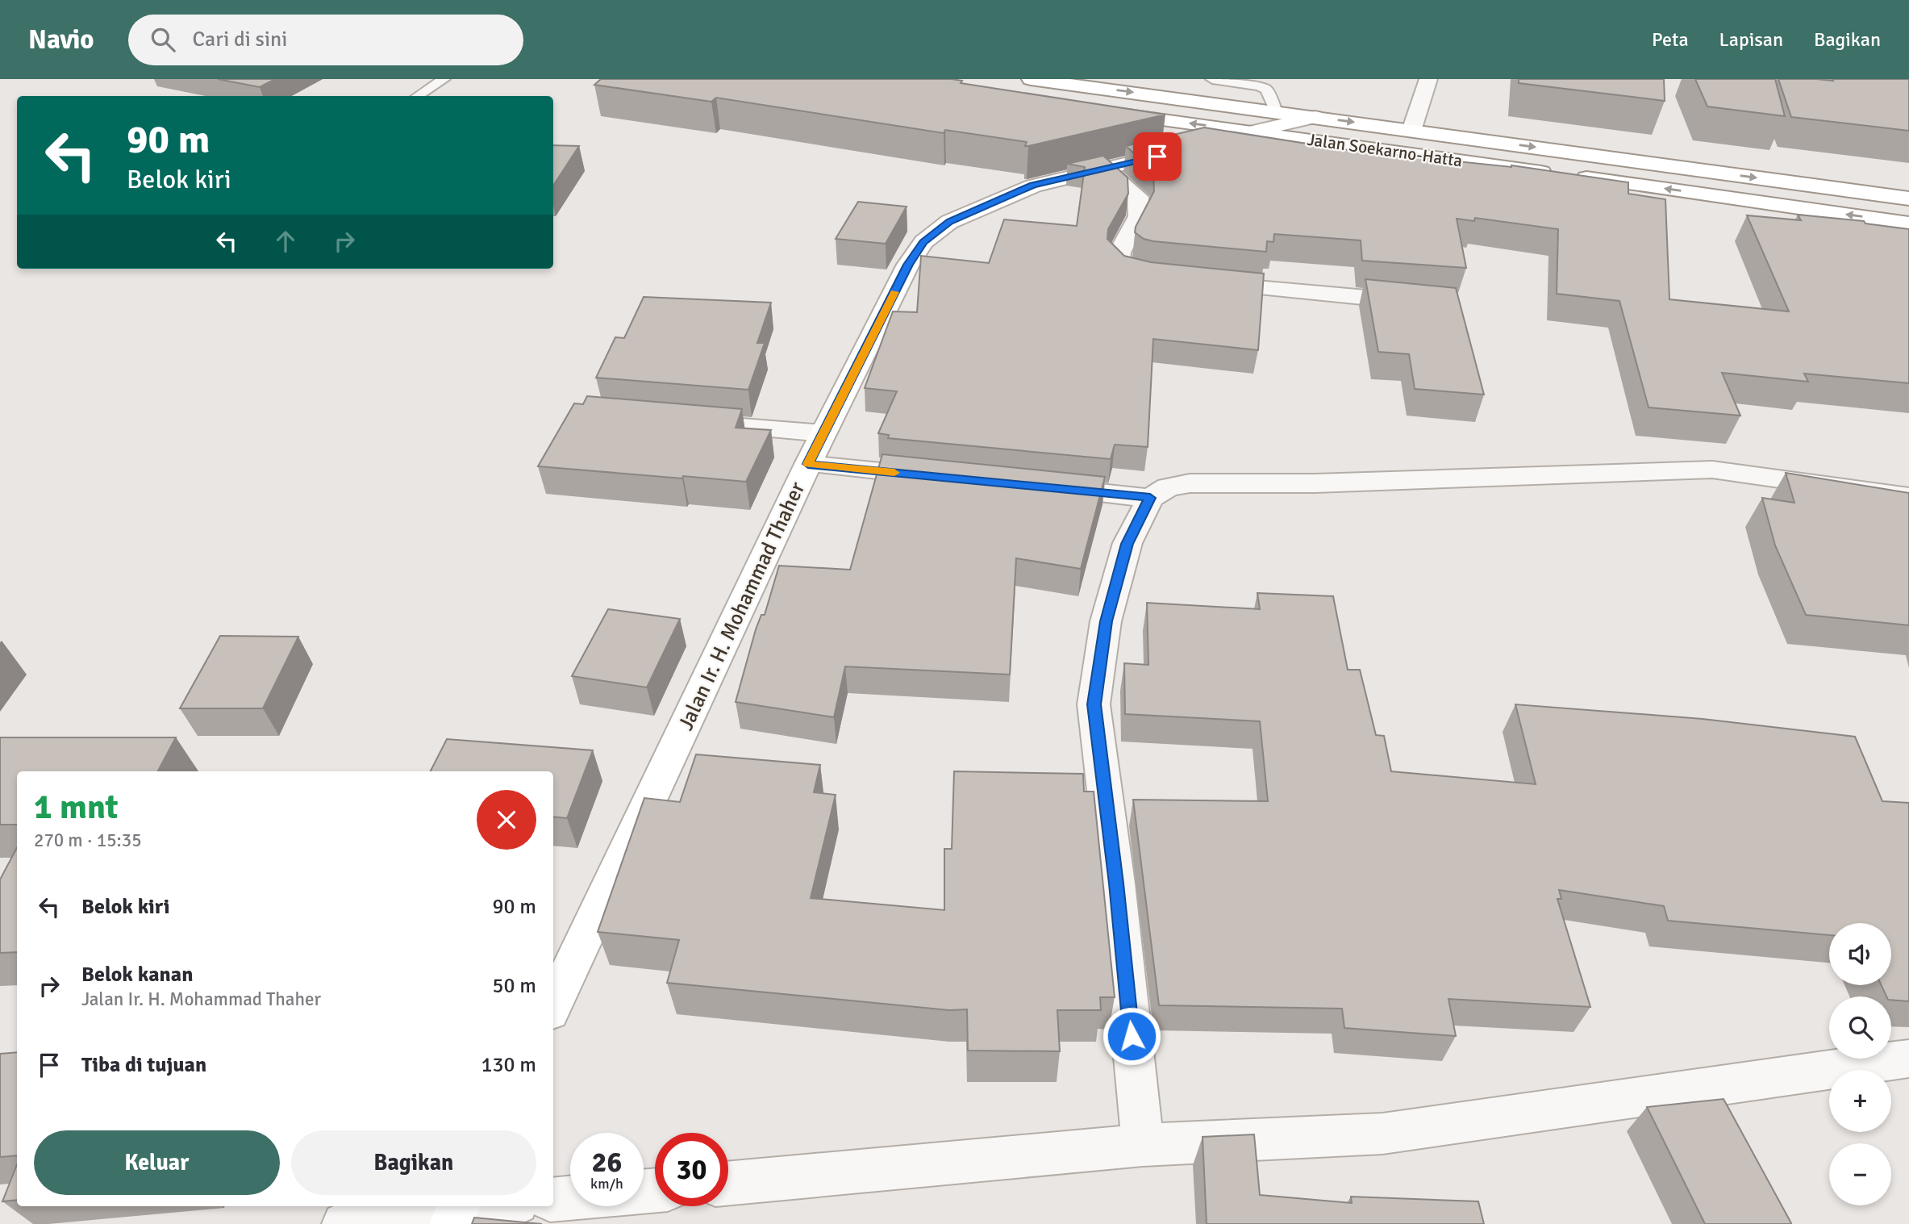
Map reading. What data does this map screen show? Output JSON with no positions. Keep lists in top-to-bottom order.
{
  "streets": {
    "main road": ["Jalan Soekarno-Hatta", "Jalan Ir. H. Mohammad Thaher"]
  },
  "crossings": [
    ["Jalan Soekarno-Hatta", "Jalan Ir. H. Mohammad Thaher"]
  ],
  "page": {
    "header": "Navio",
    "search": "Cari di sini",
    "nav": ["Peta", "Lapisan", "Bagikan"],
    "turn": ["90 m", "Belok kiri"],
    "heading": ["1 mnt", "270 m · 15:35"],
    "list": [
      {
        "name": "Belok kiri",
        "value": "90 m"
      },
      {
        "name": "Belok kanan",
        "note": "Jalan Ir. H. Mohammad Thaher",
        "value": "50 m"
      },
      {
        "name": "Tiba di tujuan",
        "value": "130 m"
      }
    ],
    "map_buttons": ["+", "−"],
    "buttons": ["Keluar", "Bagikan"],
    "speed": "26 km/h",
    "limit": "30"
  }
}
